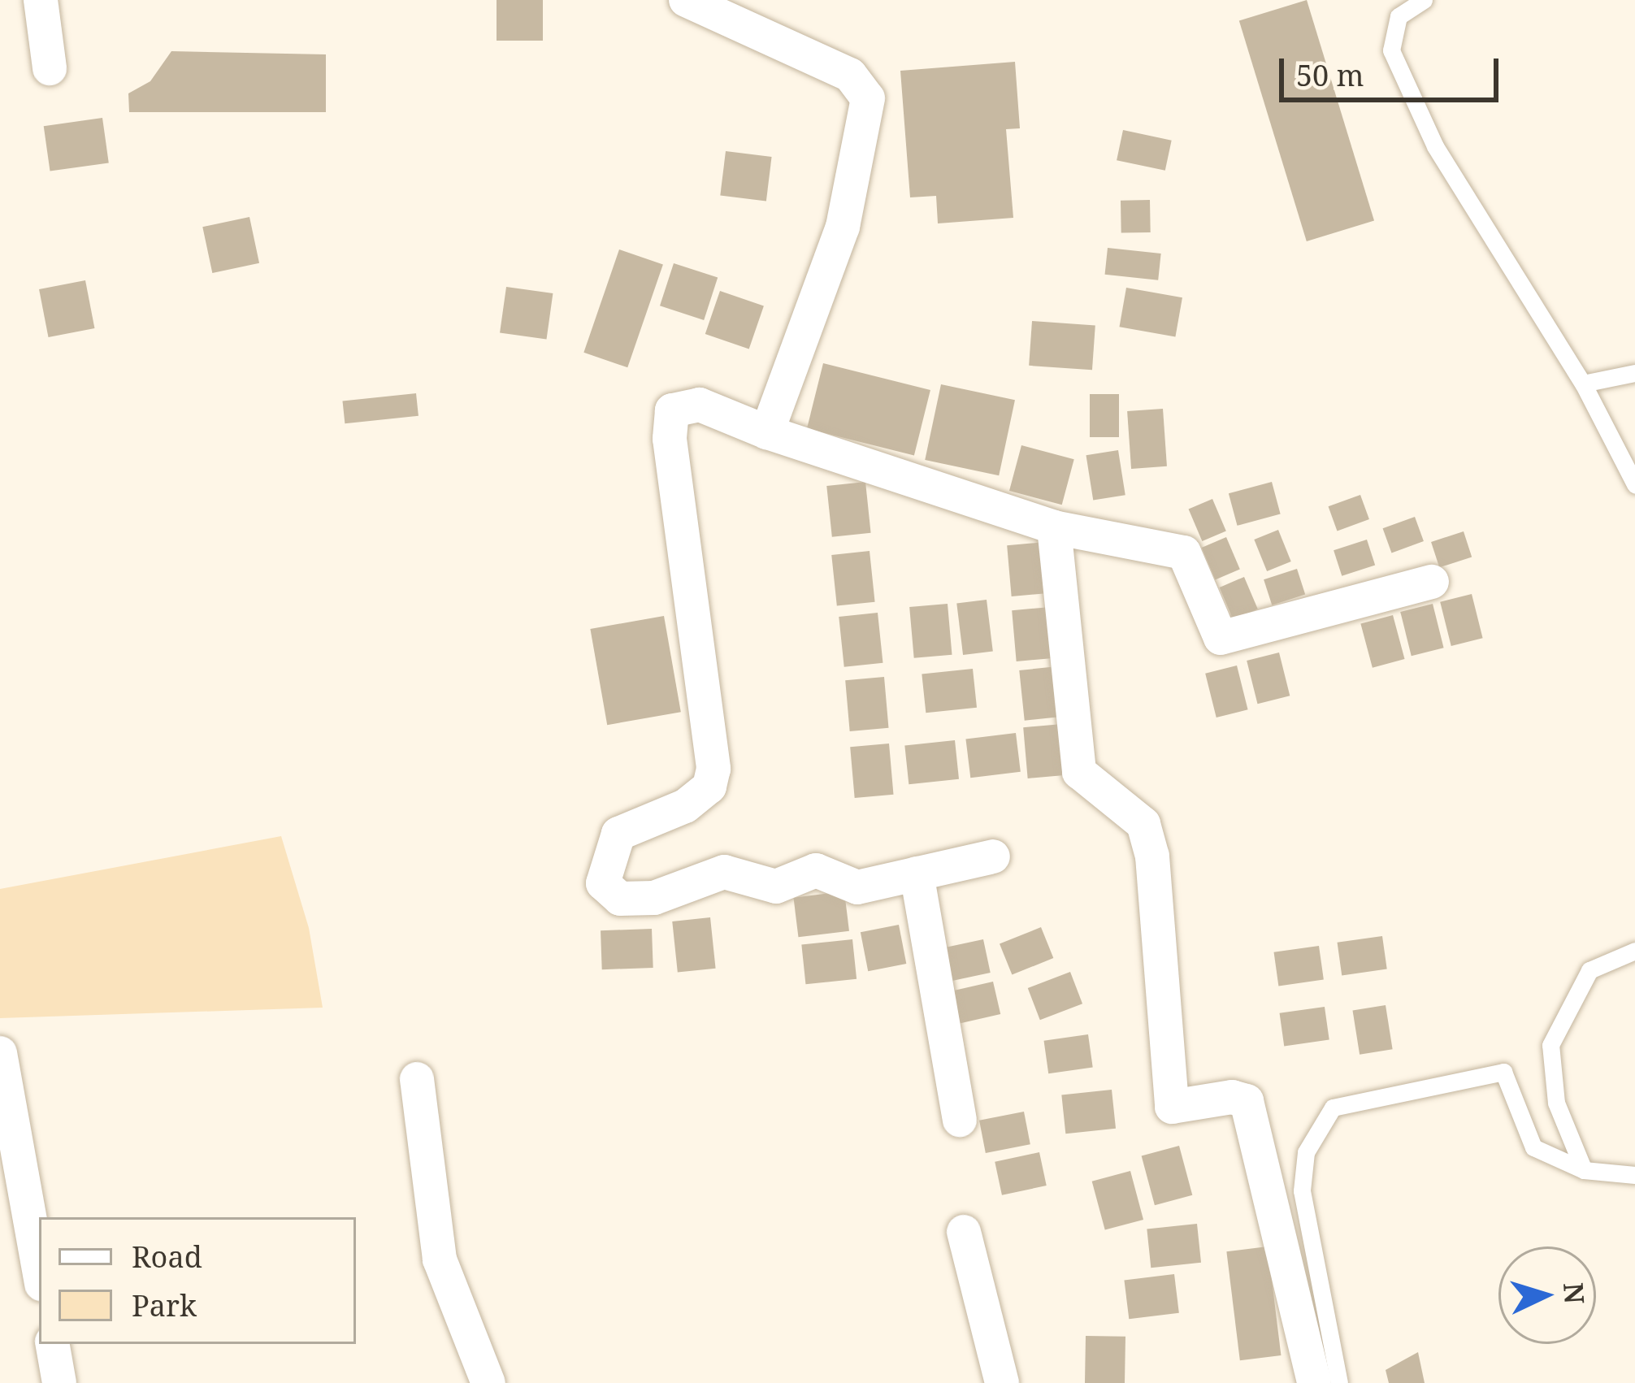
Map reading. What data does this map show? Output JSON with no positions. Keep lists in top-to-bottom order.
{
  "legend": ["Road", "Park"],
  "scale_bar": "50 m",
  "north": "right"
}
